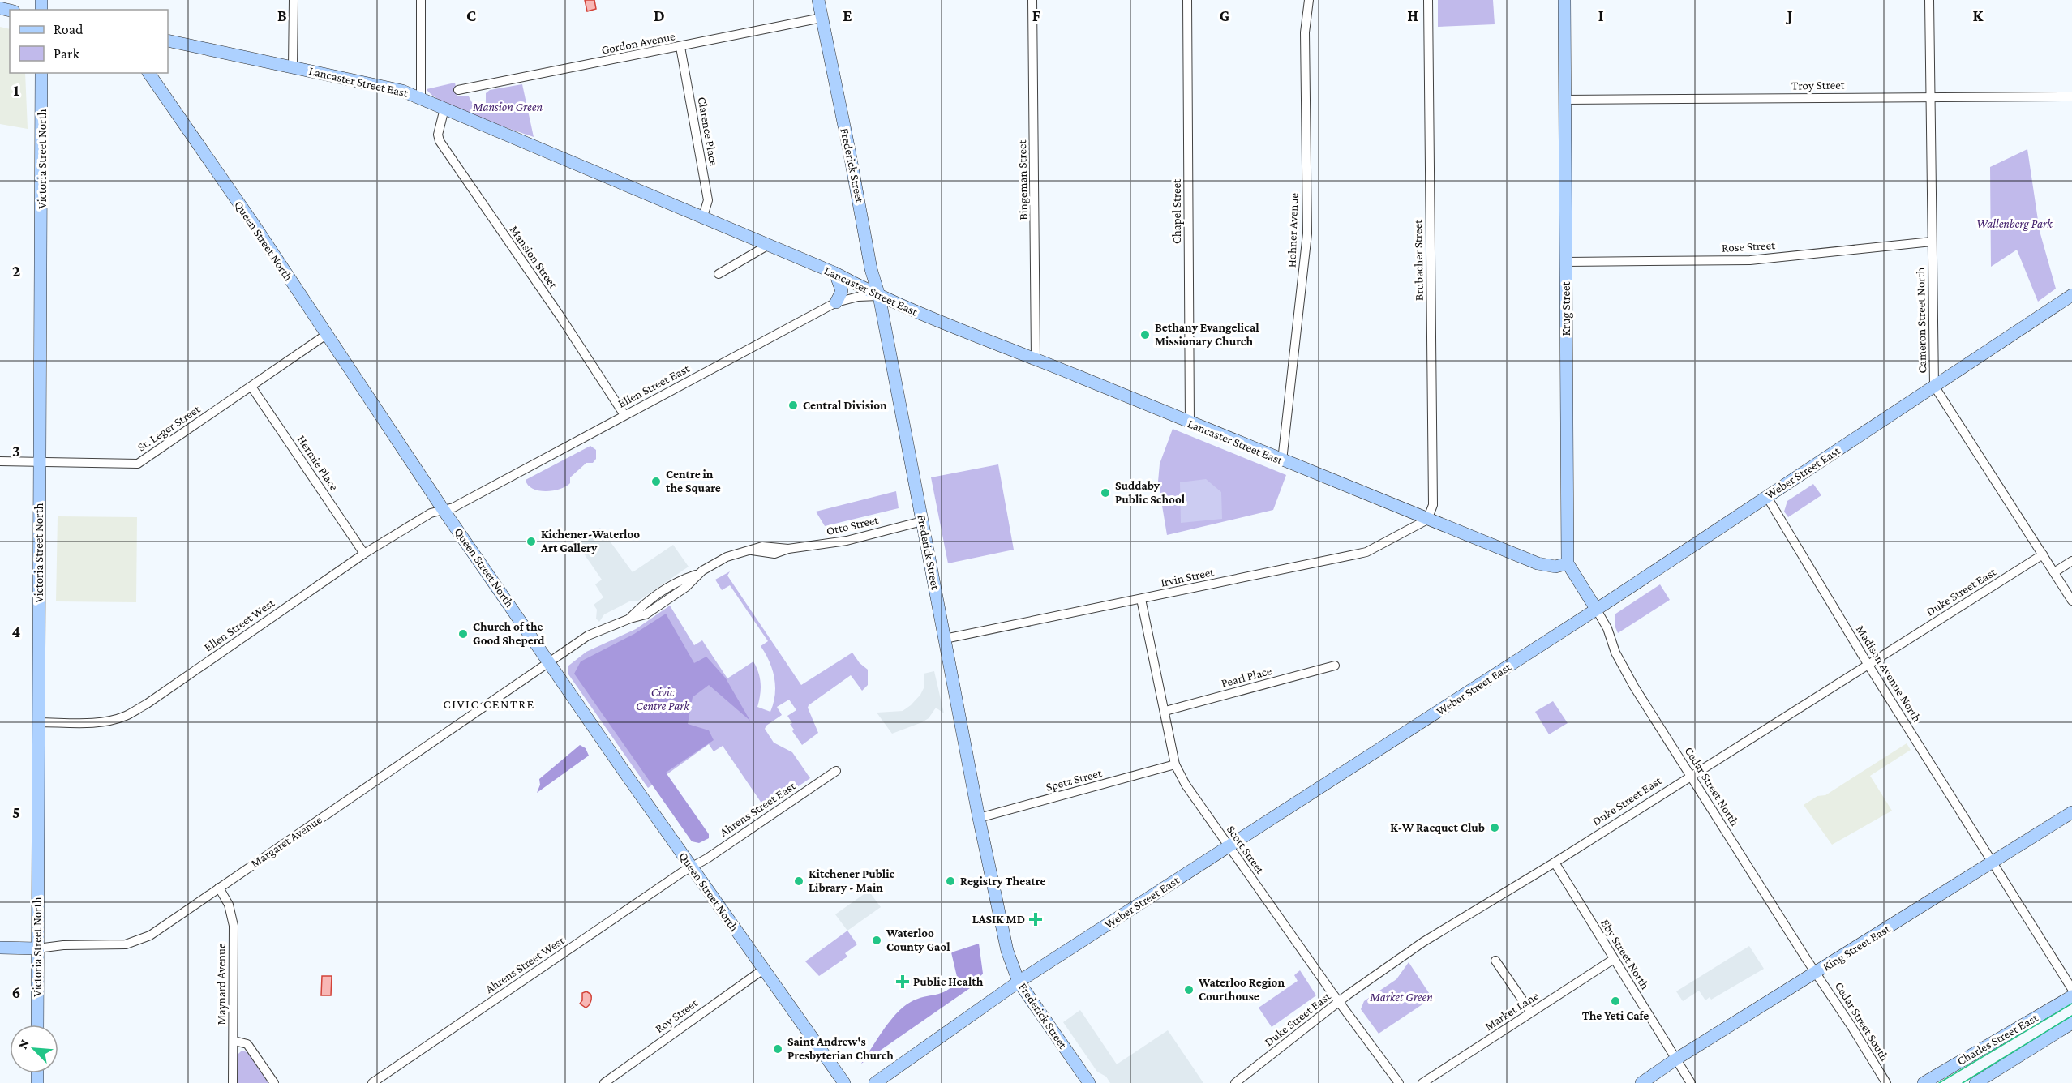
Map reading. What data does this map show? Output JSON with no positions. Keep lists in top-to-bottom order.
{
  "streets": {
    "main road": [
      "Lancaster Street East",
      "Victoria Street North",
      "Frederick Street",
      "Queen Street North",
      "Krug Street",
      "Weber Street East",
      "Margaret Avenue",
      "King Street East",
      "Charles Street East"
    ],
    "street": [
      "Gordon Avenue",
      "Troy Street",
      "Clarence Place",
      "Bingeman Street",
      "Chapel Street",
      "Hohner Avenue",
      "Rose Street",
      "Mansion Street",
      "Brubacher Street",
      "Cameron Street North",
      "Ellen Street East",
      "St. Leger Street",
      "Hermie Place",
      "Otto Street",
      "Irvin Street",
      "Duke Street East",
      "Ellen Street West",
      "Madison Avenue North",
      "Pearl Place",
      "Spetz Street",
      "Cedar Street North",
      "Ahrens Street East",
      "Scott Street",
      "Eby Street North",
      "Ahrens Street West",
      "Maynard Avenue",
      "Market Lane",
      "Roy Street",
      "Cedar Street South"
    ]
  },
  "crossings": [
    ["Gordon Avenue", "Clarence Place"],
    ["Gordon Avenue", "Frederick Street"],
    ["Lancaster Street East", "Clarence Place"],
    ["Lancaster Street East", "Frederick Street"],
    ["Lancaster Street East", "Bingeman Street"],
    ["Lancaster Street East", "Chapel Street"],
    ["Lancaster Street East", "Hohner Avenue"],
    ["Lancaster Street East", "Mansion Street"],
    ["Lancaster Street East", "Brubacher Street"],
    ["Lancaster Street East", "Krug Street"],
    ["Lancaster Street East", "Ellen Street East"],
    ["Lancaster Street East", "Irvin Street"],
    ["Troy Street", "Krug Street"],
    ["Troy Street", "Cameron Street North"],
    ["Victoria Street North", "St. Leger Street"],
    ["Victoria Street North", "Ellen Street West"],
    ["Victoria Street North", "Margaret Avenue"],
    ["Frederick Street", "Ellen Street East"],
    ["Frederick Street", "Weber Street East"],
    ["Frederick Street", "Otto Street"],
    ["Frederick Street", "Irvin Street"],
    ["Frederick Street", "Spetz Street"],
    ["Queen Street North", "Ellen Street East"],
    ["Queen Street North", "St. Leger Street"],
    ["Queen Street North", "Otto Street"],
    ["Queen Street North", "Ellen Street West"],
    ["Queen Street North", "Ahrens Street East"],
    ["Queen Street North", "Margaret Avenue"],
    ["Queen Street North", "Ahrens Street West"],
    ["Queen Street North", "Roy Street"],
    ["Rose Street", "Krug Street"],
    ["Rose Street", "Cameron Street North"],
    ["Mansion Street", "Ellen Street East"],
    ["Brubacher Street", "Irvin Street"],
    ["Cameron Street North", "Weber Street East"],
    ["Cameron Street North", "Duke Street East"],
    ["Ellen Street East", "Ellen Street West"],
    ["St. Leger Street", "Hermie Place"],
    ["Hermie Place", "Ellen Street West"],
    ["Weber Street East", "Madison Avenue North"],
    ["Weber Street East", "Cedar Street North"],
    ["Weber Street East", "Scott Street"],
    ["Otto Street", "Margaret Avenue"],
    ["Irvin Street", "Scott Street"],
    ["Duke Street East", "Madison Avenue North"],
    ["Duke Street East", "Cedar Street North"],
    ["Duke Street East", "Scott Street"],
    ["Duke Street East", "Eby Street North"],
    ["Madison Avenue North", "King Street East"],
    ["Pearl Place", "Scott Street"],
    ["Spetz Street", "Scott Street"],
    ["Cedar Street North", "King Street East"],
    ["Cedar Street North", "Cedar Street South"],
    ["Ahrens Street East", "Ahrens Street West"],
    ["Margaret Avenue", "Maynard Avenue"],
    ["King Street East", "Eby Street North"],
    ["King Street East", "Cedar Street South"],
    ["Eby Street North", "Market Lane"]
  ],
  "districts": ["CIVIC CENTRE"],
  "parks": [
    "Mansion Green",
    "Wallenberg Park",
    "Civic Centre Park",
    "Market Green"
  ],
  "places": {
    "other": [
      "Bethany Evangelical Missionary Church",
      "Central Division",
      "Centre in the Square",
      "Suddaby Public School",
      "Kichener-Waterloo Art Gallery",
      "Church of the Good Sheperd",
      "K-W Racquet Club",
      "Kitchener Public Library - Main",
      "Registry Theatre",
      "Waterloo County Gaol",
      "Waterloo Region Courthouse",
      "The Yeti Cafe",
      "Saint Andrew's Presbyterian Church"
    ],
    "health": ["LASIK MD", "Public Health"]
  },
  "legend": ["Road", "Park"],
  "north": "top left",
  "grid": {
    "columns": [
      "B",
      "C",
      "D",
      "E",
      "F",
      "G",
      "H",
      "I",
      "J",
      "K"
    ],
    "rows": [
      "1",
      "2",
      "3",
      "4",
      "5",
      "6"
    ]
  }
}
